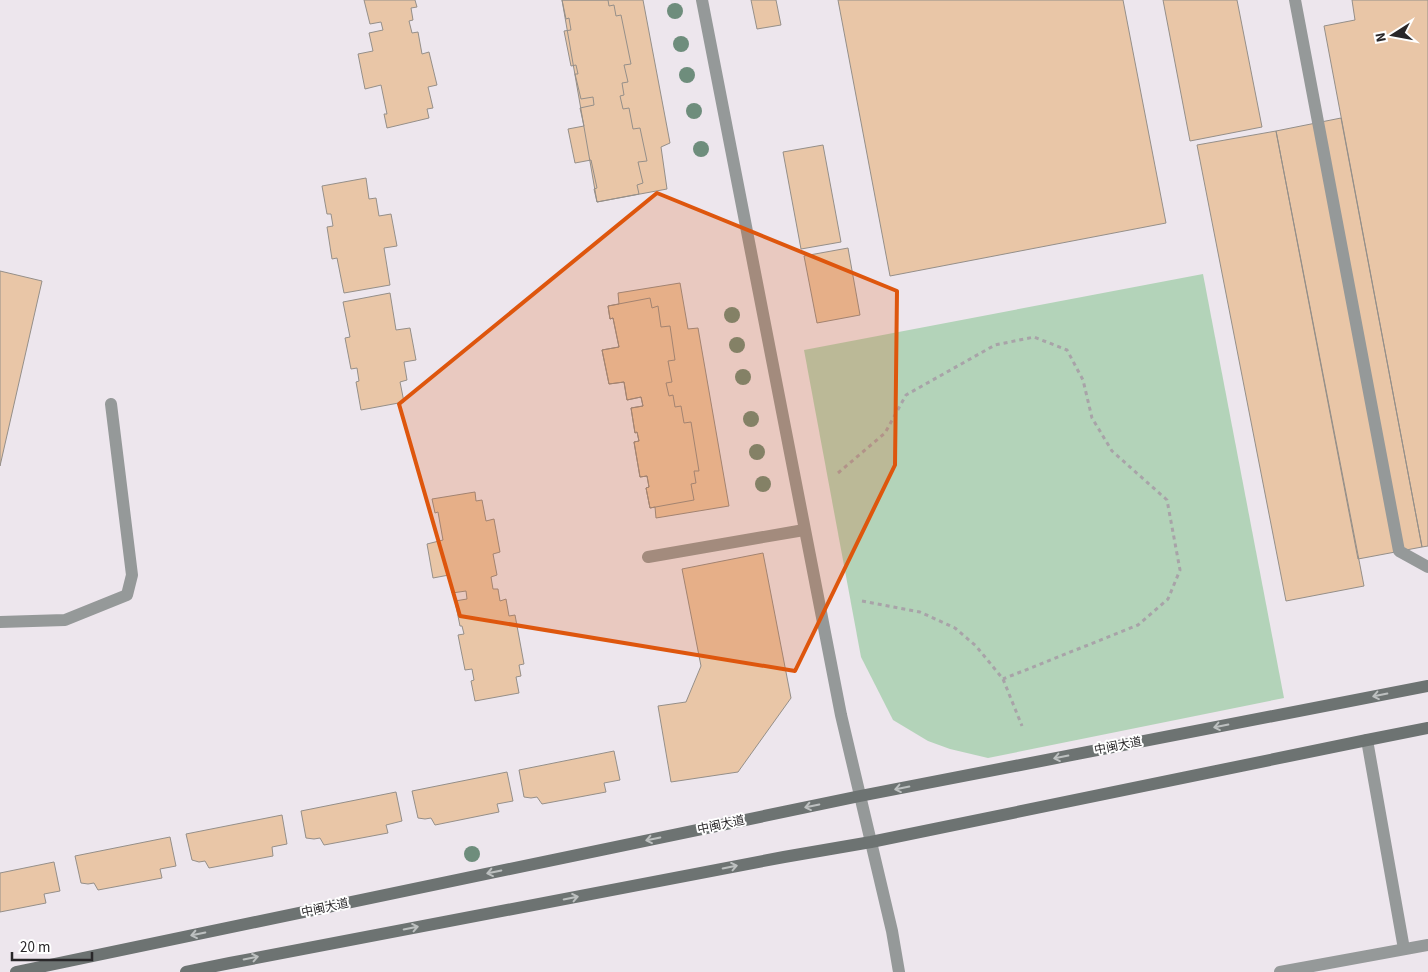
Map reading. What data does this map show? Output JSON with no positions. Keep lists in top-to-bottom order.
{
  "streets": {
    "main road": ["中闽大道"]
  },
  "scale_bar": "20 m",
  "north": "left"
}
